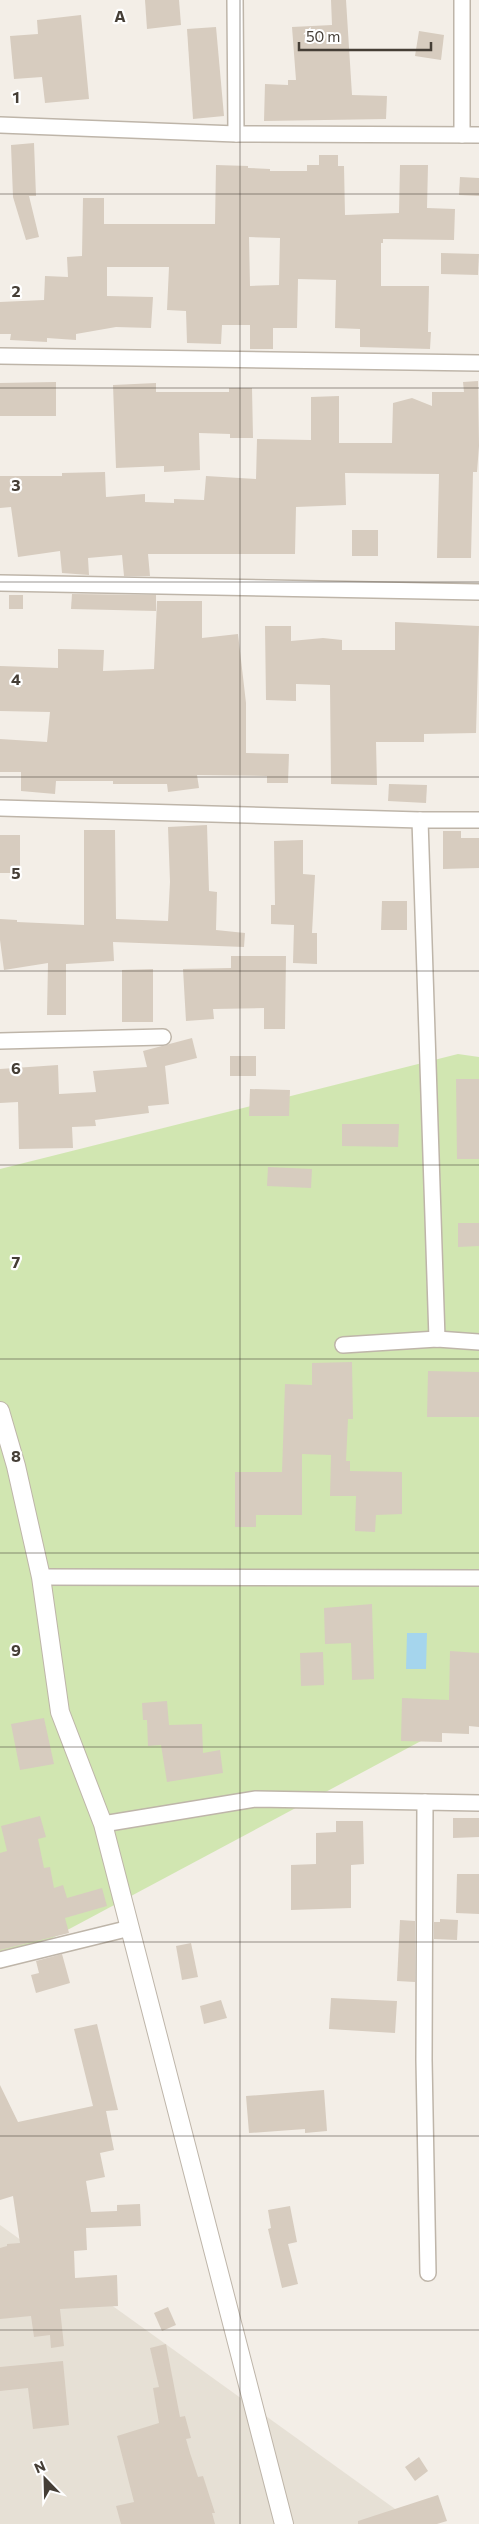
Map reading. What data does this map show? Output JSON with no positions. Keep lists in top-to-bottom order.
{
  "scale_bar": "50 m",
  "north": "top left",
  "grid": {
    "columns": ["A"],
    "rows": [
      "1",
      "2",
      "3",
      "4",
      "5",
      "6",
      "7",
      "8",
      "9"
    ]
  }
}
